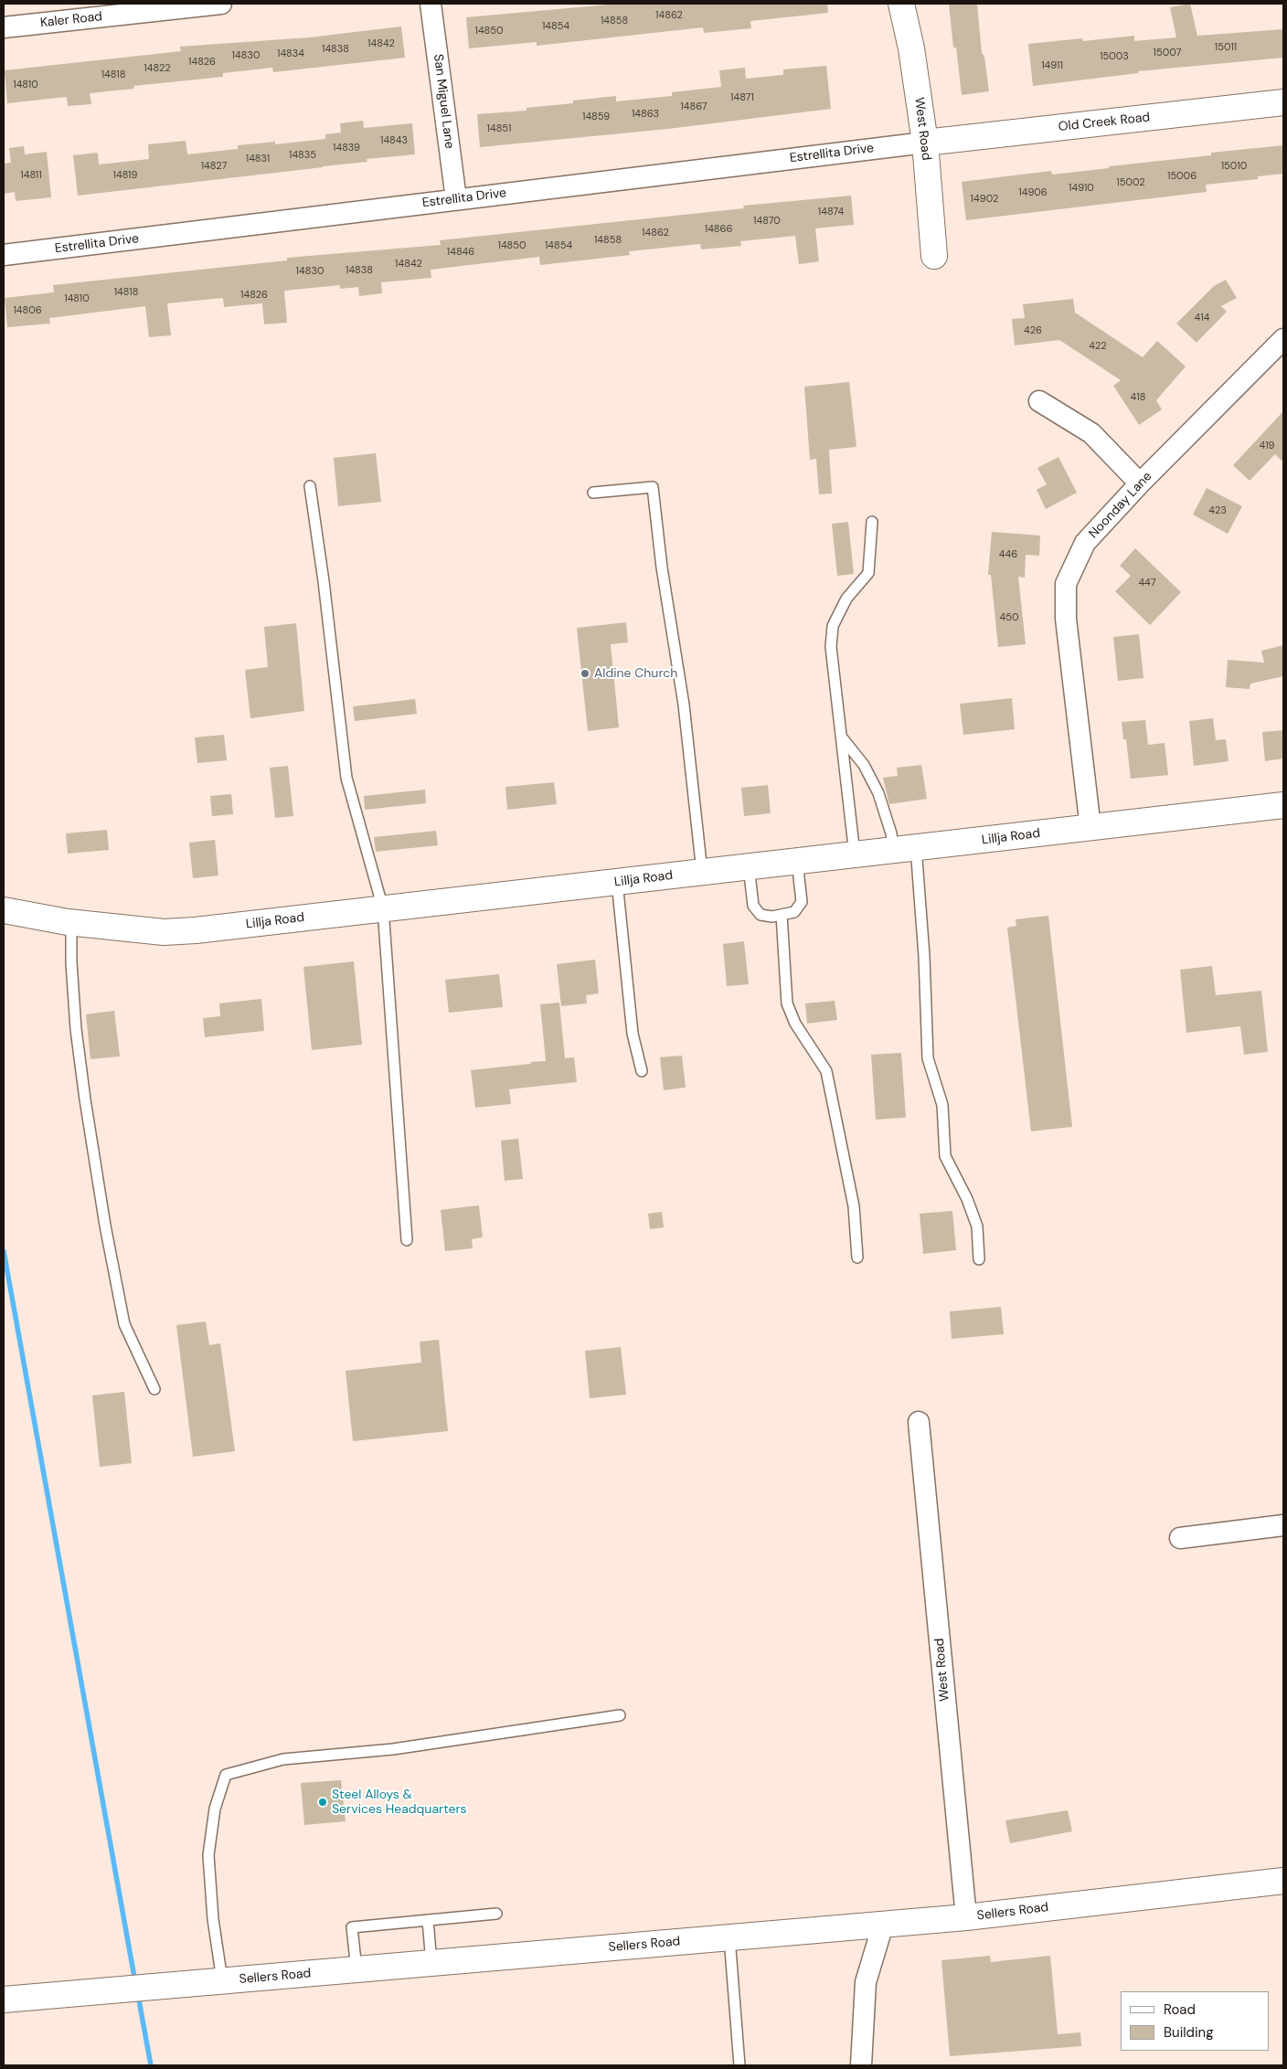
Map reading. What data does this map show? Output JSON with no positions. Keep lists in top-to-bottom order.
{
  "streets": {
    "street": [
      "Kaler Road",
      "San Miguel Lane",
      "Old Creek Road",
      "West Road",
      "Estrellita Drive",
      "Noonday Lane",
      "Lillja Road",
      "Sellers Road"
    ]
  },
  "crossings": [
    ["San Miguel Lane", "Estrellita Drive"],
    ["Old Creek Road", "West Road"],
    ["Old Creek Road", "Estrellita Drive"],
    ["West Road", "Estrellita Drive"],
    ["West Road", "Sellers Road"],
    ["Noonday Lane", "Lillja Road"]
  ],
  "places": ["Aldine Church", "Steel Alloys & Services Headquarters"],
  "house_numbers": [
    "14862",
    "14858",
    "14854",
    "14850",
    "14842",
    "15011",
    "14838",
    "15007",
    "14834",
    "14830",
    "15003",
    "14826",
    "14911",
    "14822",
    "14818",
    "14810",
    "14871",
    "14867",
    "14863",
    "14859",
    "14851",
    "14843",
    "14839",
    "14835",
    "14831",
    "14827",
    "15010",
    "14811",
    "14819",
    "15006",
    "15002",
    "14910",
    "14906",
    "14902",
    "14874",
    "14870",
    "14866",
    "14862",
    "14858",
    "14850",
    "14854",
    "14846",
    "14842",
    "14838",
    "14830",
    "14818",
    "14826",
    "14810",
    "14806",
    "414",
    "426",
    "422",
    "418",
    "419",
    "423",
    "446",
    "447",
    "450"
  ],
  "legend": ["Road", "Building"]
}
